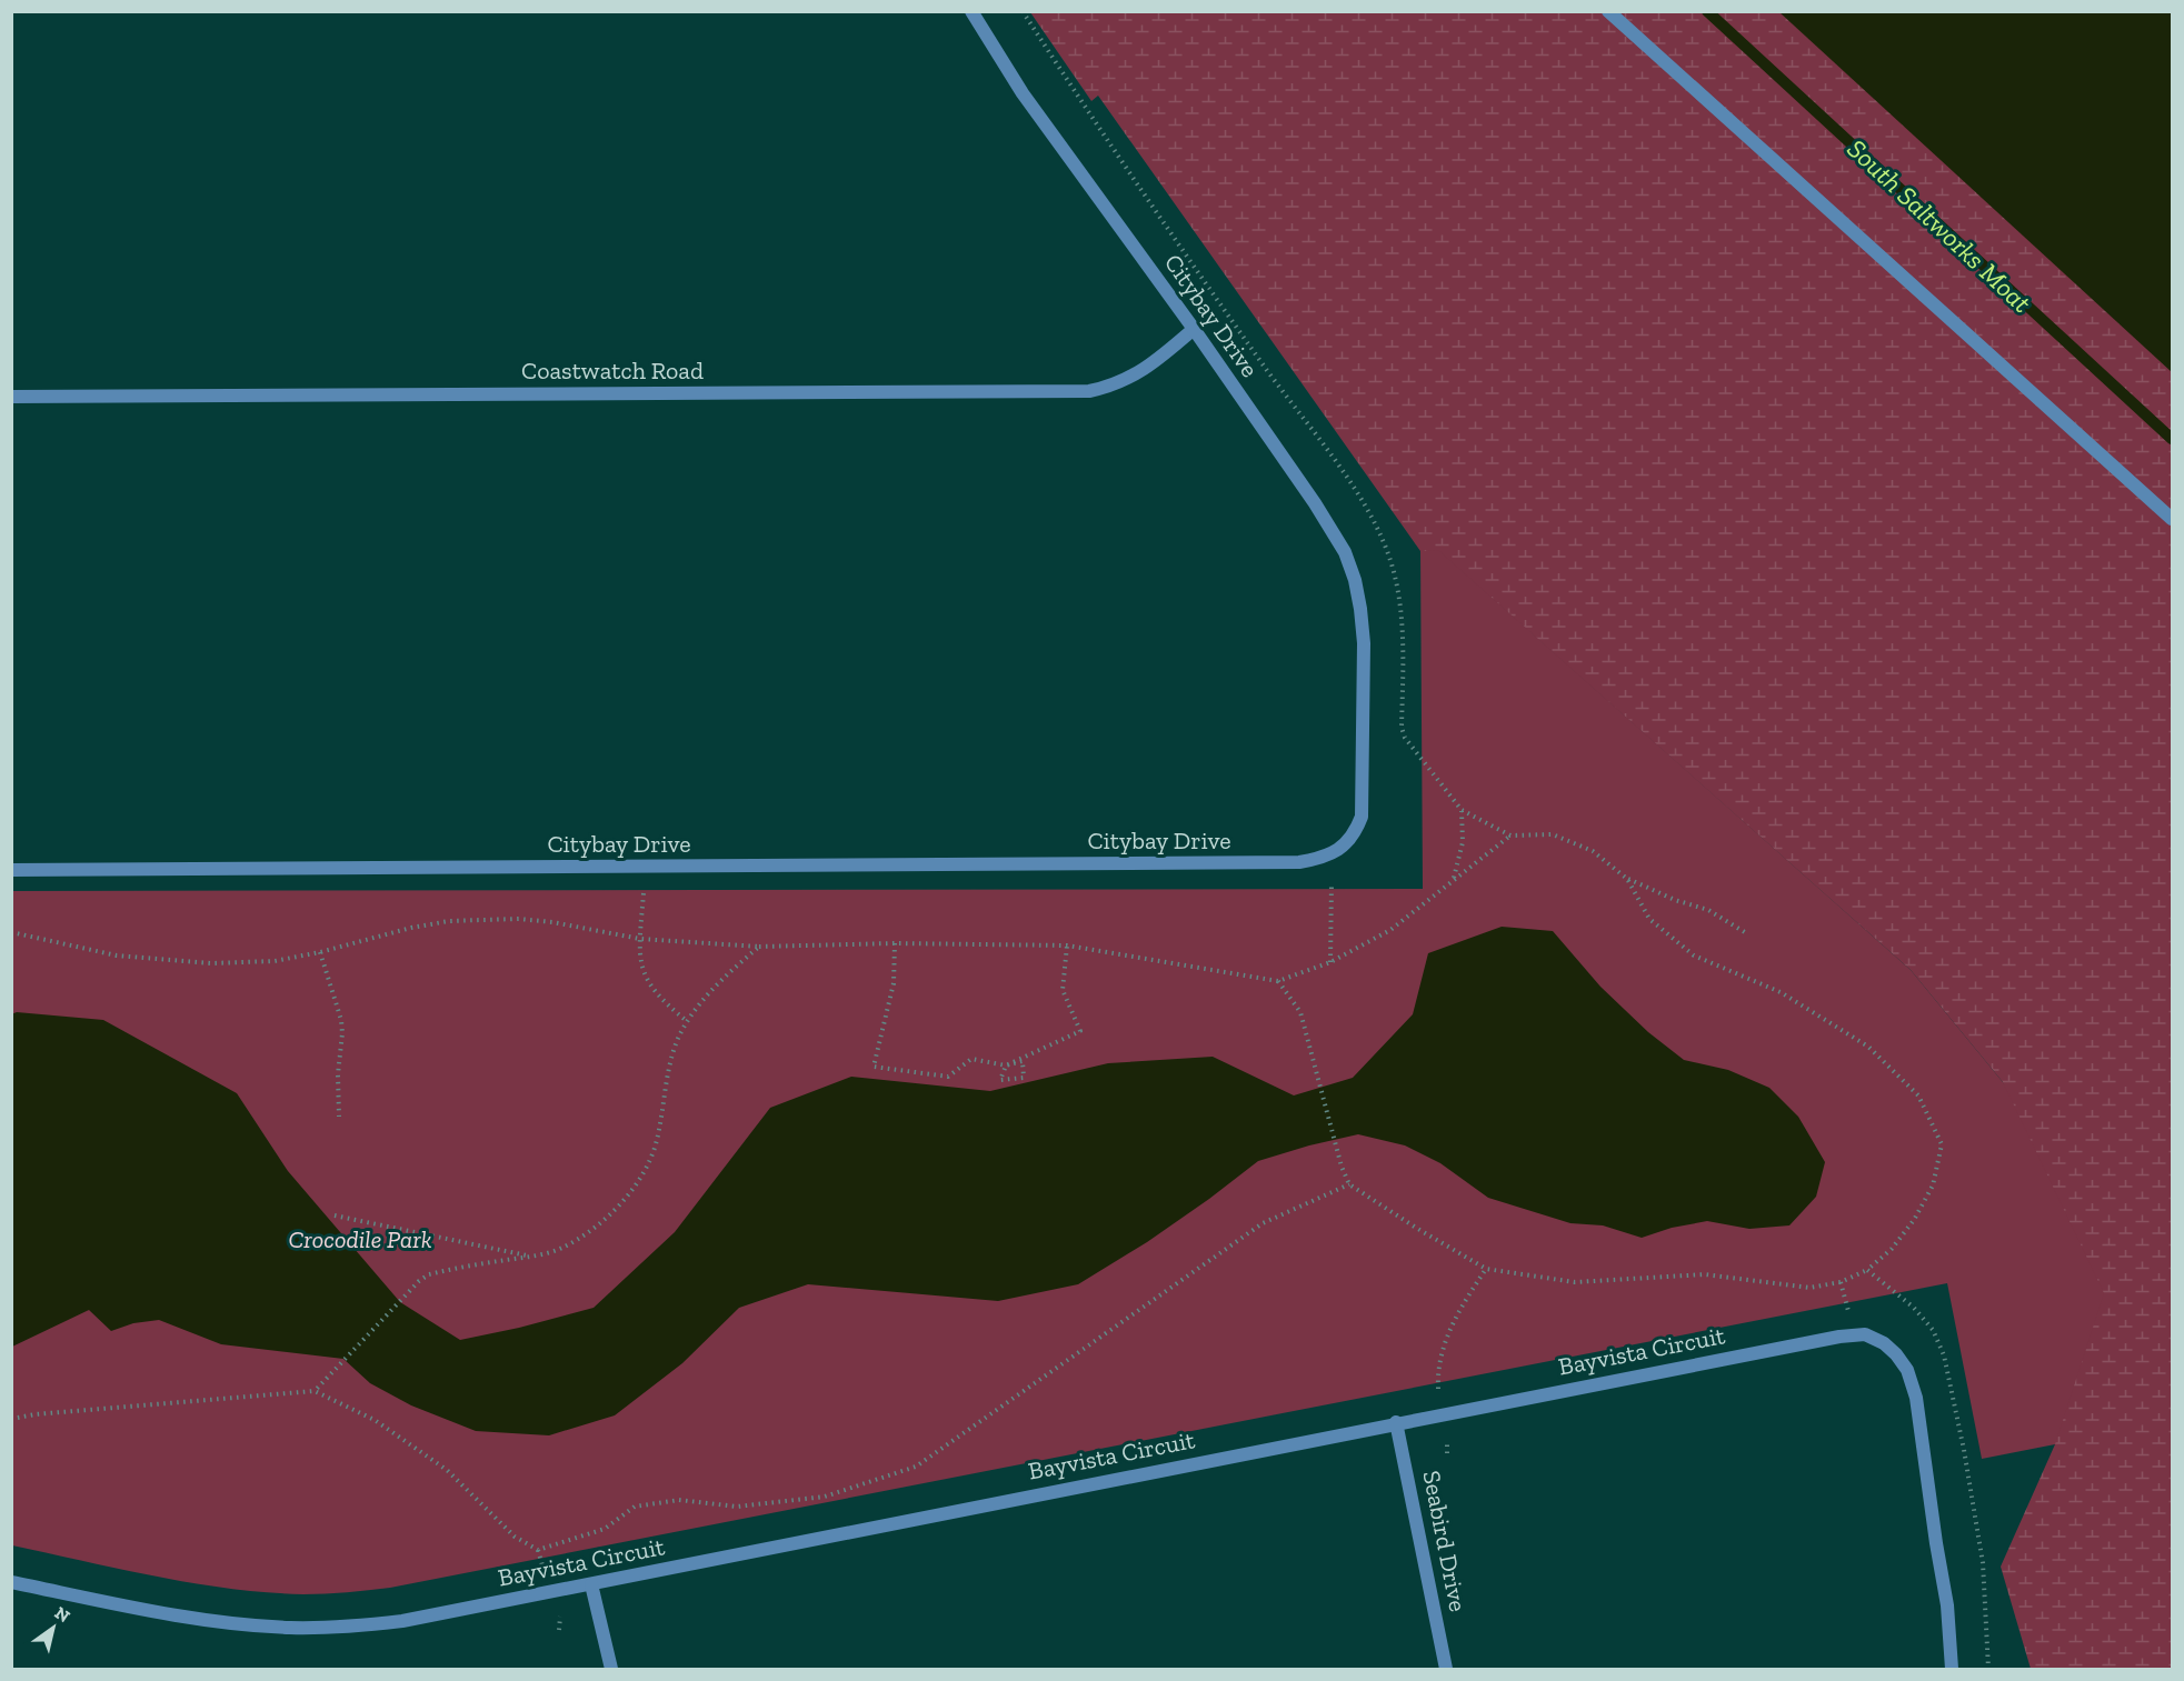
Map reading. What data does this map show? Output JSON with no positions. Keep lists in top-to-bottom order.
{
  "streets": {
    "street": [
      "Citybay Drive",
      "Coastwatch Road",
      "Bayvista Circuit",
      "Seabird Drive"
    ]
  },
  "crossings": [
    ["Citybay Drive", "Coastwatch Road"],
    ["Bayvista Circuit", "Seabird Drive"]
  ],
  "water": ["South Saltworks Moat"],
  "parks": ["Crocodile Park"],
  "north": "top right"
}
